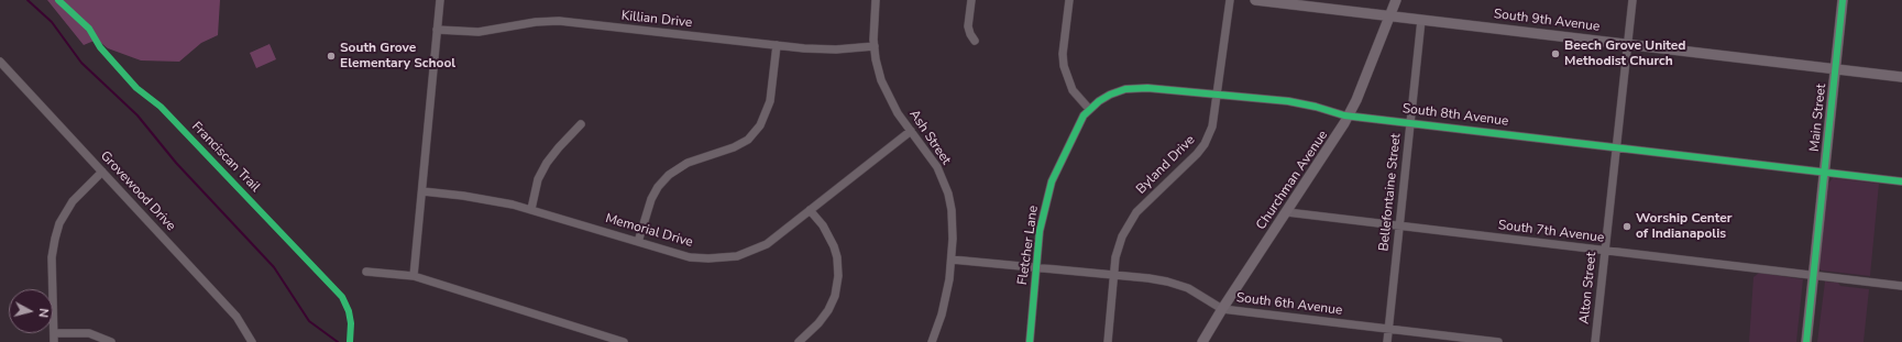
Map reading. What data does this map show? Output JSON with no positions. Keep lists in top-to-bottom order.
{
  "streets": {
    "street": [
      "Killian Drive",
      "South 9th Avenue",
      "South 8th Avenue",
      "Main Street",
      "Ash Street",
      "Byland Drive",
      "Churchman Avenue",
      "Grovewood Drive",
      "Bellefontaine Street",
      "Memorial Drive",
      "South 7th Avenue",
      "Fletcher Lane",
      "Alton Street",
      "South 6th Avenue"
    ],
    "cycle path": ["Franciscan Trail"]
  },
  "crossings": [
    ["Killian Drive", "Ash Street"],
    ["South 9th Avenue", "Main Street"],
    ["South 9th Avenue", "Churchman Avenue"],
    ["South 9th Avenue", "Bellefontaine Street"],
    ["South 9th Avenue", "Alton Street"],
    ["South 8th Avenue", "Main Street"],
    ["South 8th Avenue", "Byland Drive"],
    ["South 8th Avenue", "Churchman Avenue"],
    ["South 8th Avenue", "Bellefontaine Street"],
    ["South 8th Avenue", "Fletcher Lane"],
    ["South 8th Avenue", "Alton Street"],
    ["Main Street", "South 7th Avenue"],
    ["Ash Street", "Memorial Drive"],
    ["Ash Street", "South 6th Avenue"],
    ["Byland Drive", "South 6th Avenue"],
    ["Churchman Avenue", "South 7th Avenue"],
    ["Churchman Avenue", "South 6th Avenue"],
    ["Bellefontaine Street", "South 7th Avenue"],
    ["Bellefontaine Street", "South 6th Avenue"],
    ["South 7th Avenue", "Alton Street"],
    ["Fletcher Lane", "South 6th Avenue"]
  ],
  "places": ["Beech Grove United Methodist Church", "South Grove Elementary School", "Worship Center of Indianapolis"],
  "north": "right"
}
